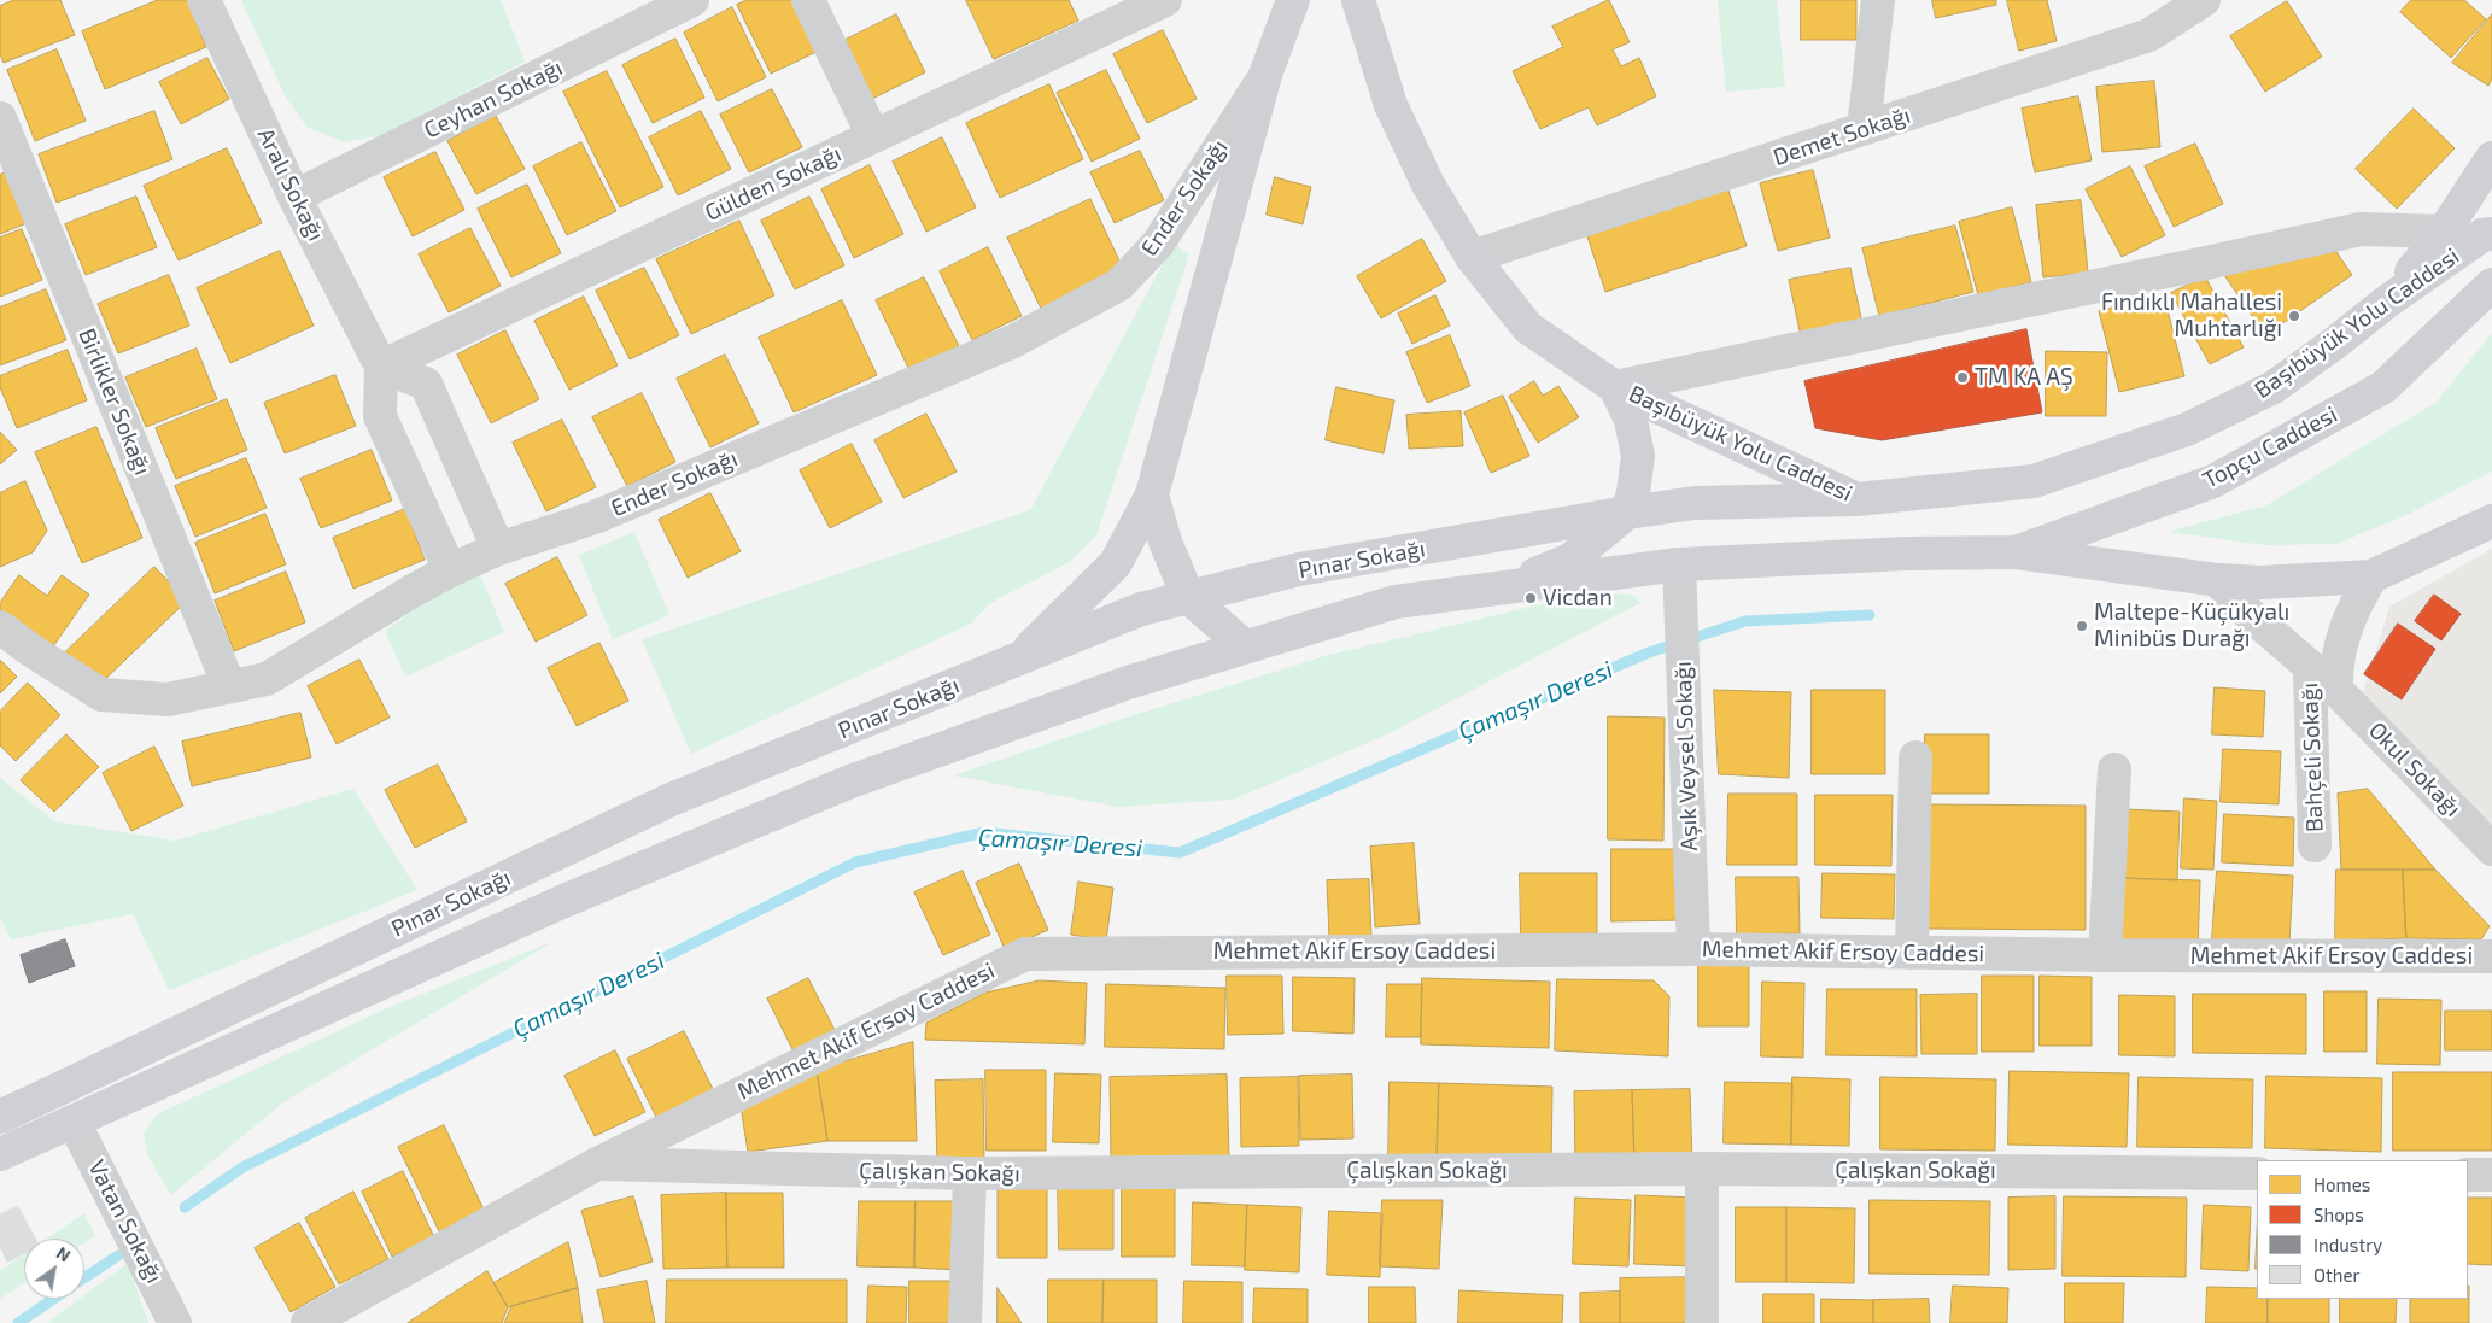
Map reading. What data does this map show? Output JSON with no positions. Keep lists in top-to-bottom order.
{
  "streets": {
    "main road": ["Başıbüyük Yolu Caddesi", "Topçu Caddesi", "Pınar Sokağı"],
    "street": [
      "Ceyhan Sokağı",
      "Demet Sokağı",
      "Gülden Sokağı",
      "Aralı Sokağı",
      "Ender Sokağı",
      "Birlikler Sokağı",
      "Aşık Veysel Sokağı",
      "Bahçeli Sokağı",
      "Okul Sokağı",
      "Mehmet Akif Ersoy Caddesi",
      "Çalışkan Sokağı",
      "Vatan Sokağı"
    ]
  },
  "crossings": [
    ["Ceyhan Sokağı", "Aralı Sokağı"],
    ["Demet Sokağı", "Başıbüyük Yolu Caddesi"],
    ["Gülden Sokağı", "Aralı Sokağı"],
    ["Aralı Sokağı", "Ender Sokağı"],
    ["Ender Sokağı", "Birlikler Sokağı"],
    ["Başıbüyük Yolu Caddesi", "Pınar Sokağı"],
    ["Pınar Sokağı", "Vatan Sokağı"],
    ["Aşık Veysel Sokağı", "Mehmet Akif Ersoy Caddesi"],
    ["Bahçeli Sokağı", "Okul Sokağı"],
    ["Mehmet Akif Ersoy Caddesi", "Çalışkan Sokağı"]
  ],
  "water": ["Çamaşır Deresi"],
  "places": [
    "Fındıklı Mahallesi Muhtarlığı",
    "TM KA AŞ",
    "Vicdan",
    "Maltepe-Küçükyalı Minibüs Durağı"
  ],
  "legend": [
    "Homes",
    "Shops",
    "Industry",
    "Other"
  ],
  "north": "top right"
}
